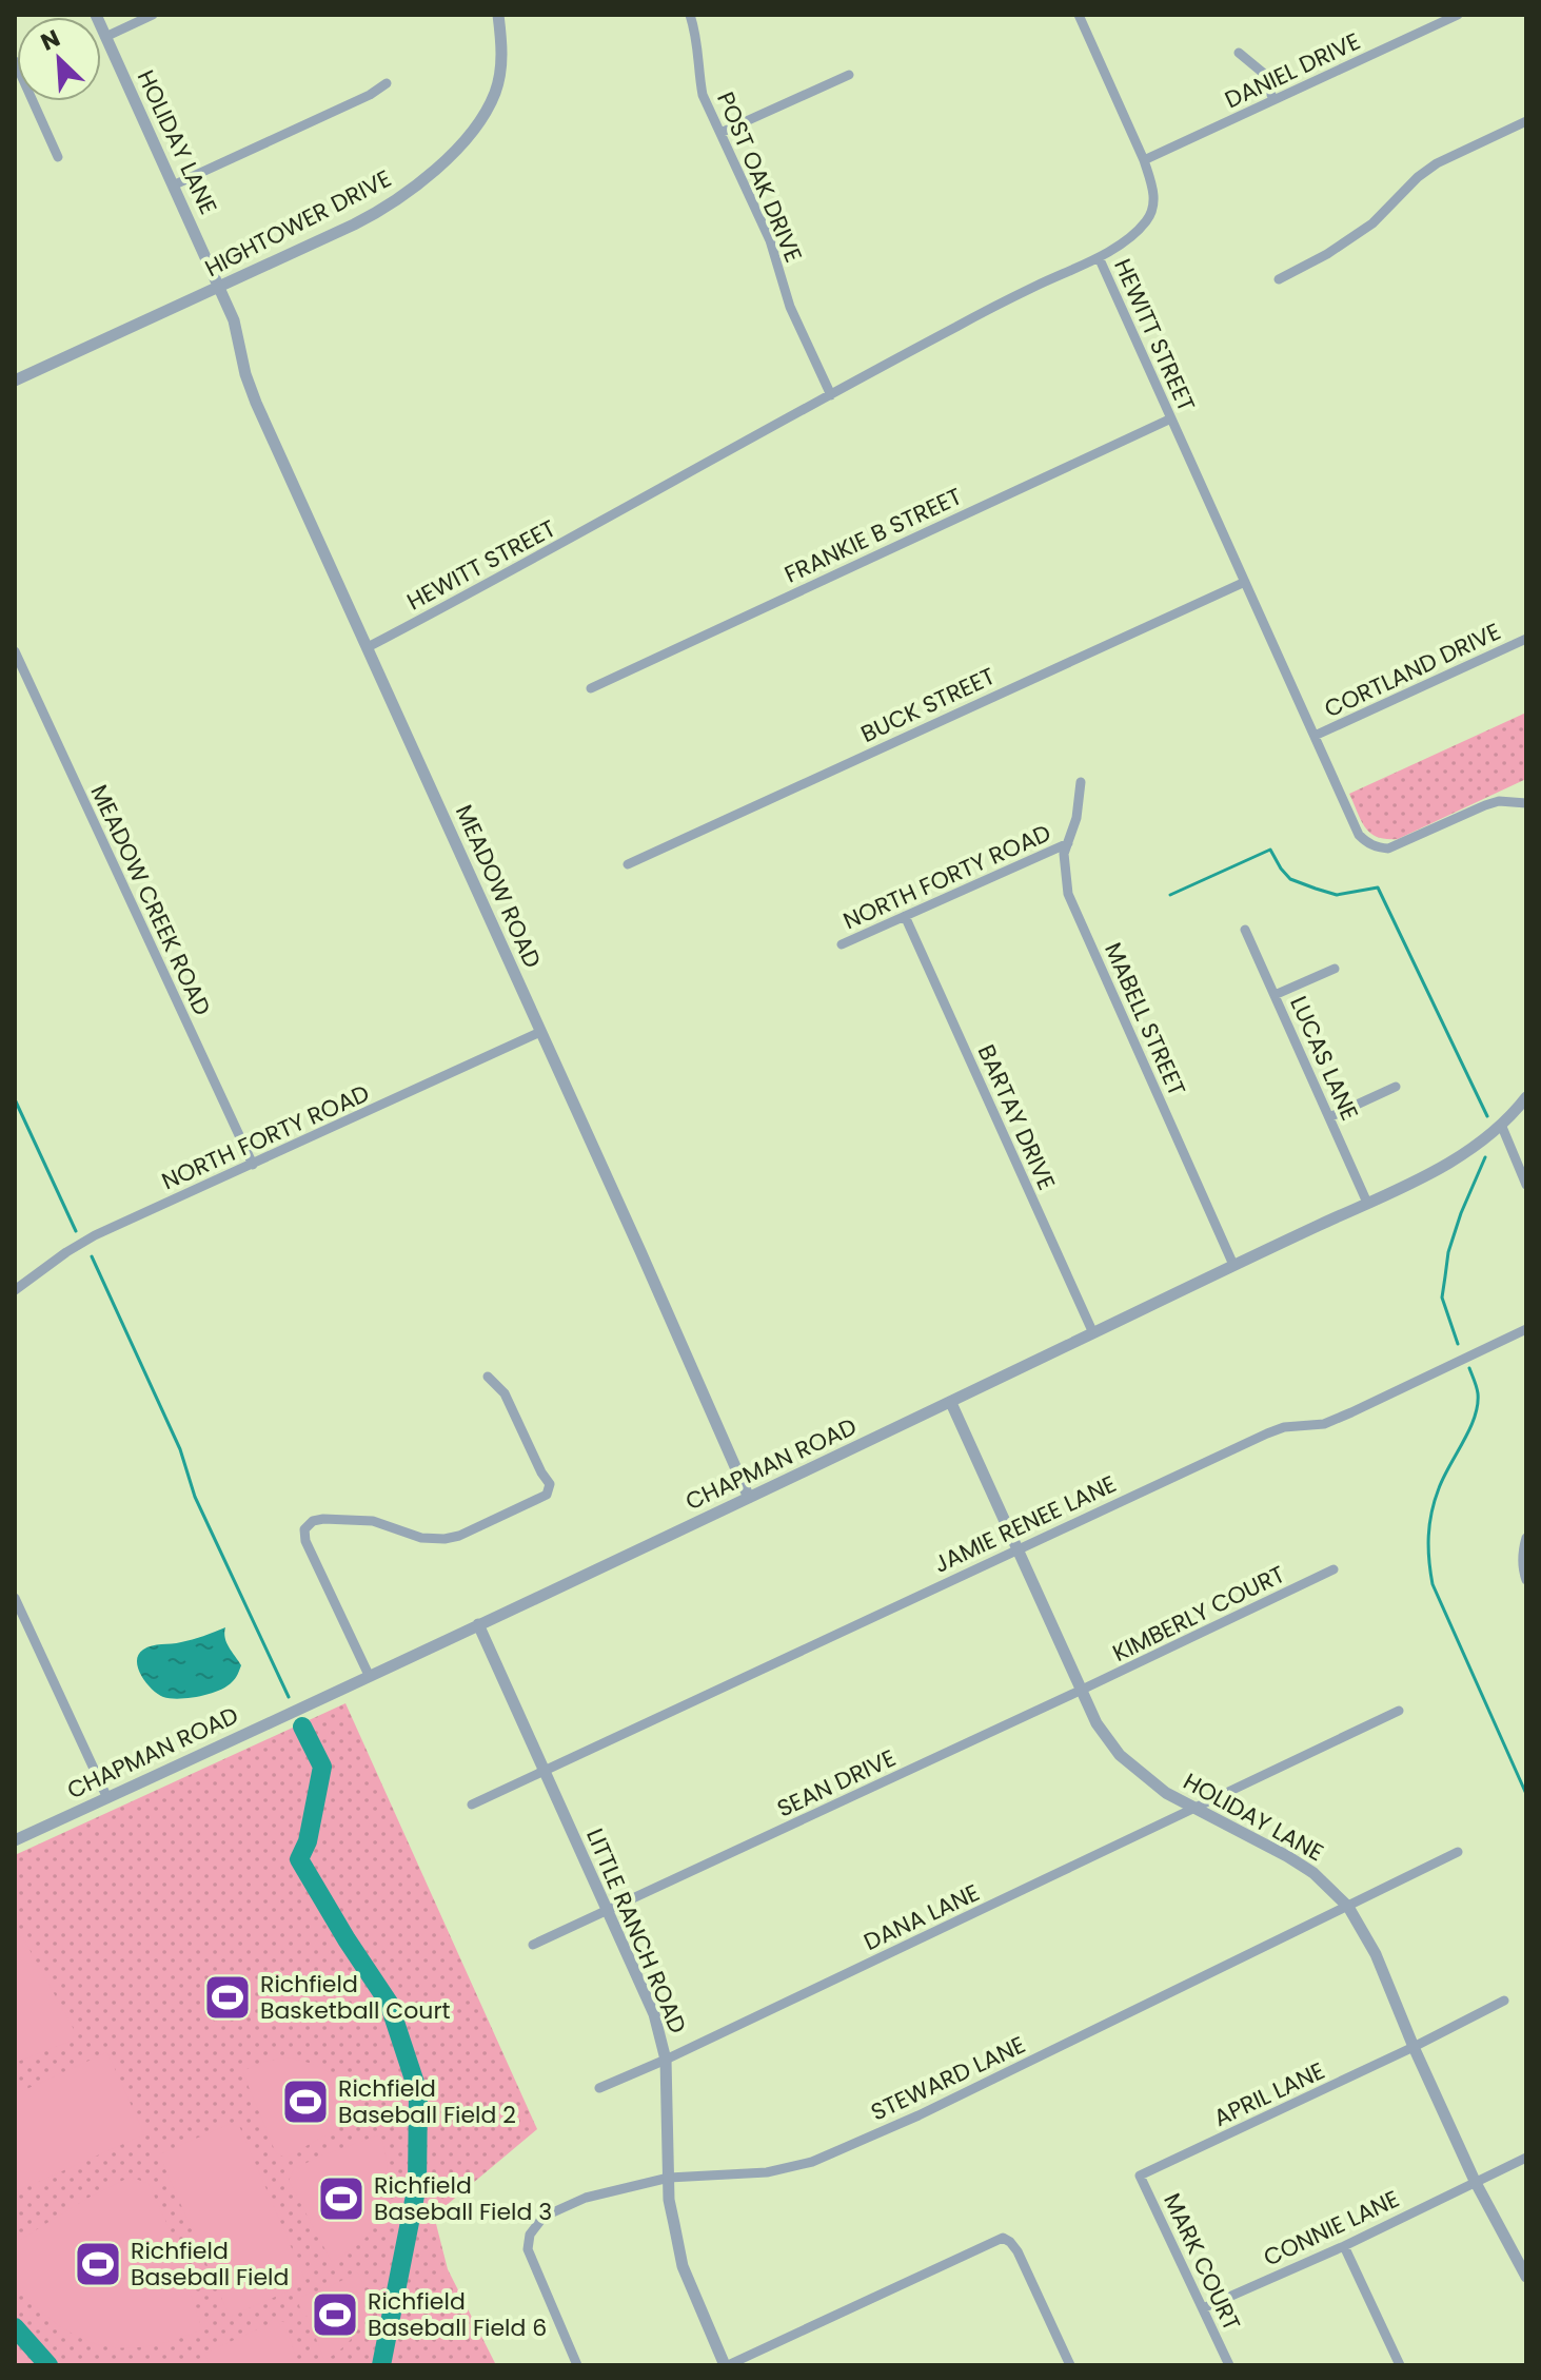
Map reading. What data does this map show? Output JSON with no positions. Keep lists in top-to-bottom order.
{
  "streets": {
    "street": [
      "DANIEL DRIVE",
      "HOLIDAY LANE",
      "POST OAK DRIVE",
      "HIGHTOWER DRIVE",
      "HEWITT STREET",
      "FRANKIE B STREET",
      "CORTLAND DRIVE",
      "BUCK STREET",
      "NORTH FORTY ROAD",
      "MEADOW ROAD",
      "MEADOW CREEK ROAD",
      "MABELL STREET",
      "LUCAS LANE",
      "BARTAY DRIVE",
      "CHAPMAN ROAD",
      "JAMIE RENEE LANE",
      "KIMBERLY COURT",
      "SEAN DRIVE",
      "DANA LANE",
      "LITTLE RANCH ROAD",
      "STEWARD LANE",
      "APRIL LANE",
      "CONNIE LANE",
      "MARK COURT"
    ]
  },
  "crossings": [
    ["HOLIDAY LANE", "HIGHTOWER DRIVE"],
    ["HOLIDAY LANE", "MEADOW ROAD"],
    ["HOLIDAY LANE", "CHAPMAN ROAD"],
    ["HOLIDAY LANE", "JAMIE RENEE LANE"],
    ["HOLIDAY LANE", "KIMBERLY COURT"],
    ["HOLIDAY LANE", "SEAN DRIVE"],
    ["HOLIDAY LANE", "DANA LANE"],
    ["HOLIDAY LANE", "STEWARD LANE"],
    ["HOLIDAY LANE", "APRIL LANE"],
    ["HOLIDAY LANE", "CONNIE LANE"],
    ["POST OAK DRIVE", "HEWITT STREET"],
    ["HIGHTOWER DRIVE", "MEADOW ROAD"],
    ["HEWITT STREET", "FRANKIE B STREET"],
    ["HEWITT STREET", "CORTLAND DRIVE"],
    ["HEWITT STREET", "BUCK STREET"],
    ["HEWITT STREET", "MEADOW ROAD"],
    ["NORTH FORTY ROAD", "MEADOW ROAD"],
    ["NORTH FORTY ROAD", "MEADOW CREEK ROAD"],
    ["NORTH FORTY ROAD", "MABELL STREET"],
    ["NORTH FORTY ROAD", "BARTAY DRIVE"],
    ["MEADOW ROAD", "CHAPMAN ROAD"],
    ["MABELL STREET", "CHAPMAN ROAD"],
    ["LUCAS LANE", "CHAPMAN ROAD"],
    ["BARTAY DRIVE", "CHAPMAN ROAD"],
    ["CHAPMAN ROAD", "LITTLE RANCH ROAD"],
    ["JAMIE RENEE LANE", "LITTLE RANCH ROAD"],
    ["KIMBERLY COURT", "SEAN DRIVE"],
    ["SEAN DRIVE", "LITTLE RANCH ROAD"],
    ["DANA LANE", "LITTLE RANCH ROAD"],
    ["LITTLE RANCH ROAD", "STEWARD LANE"],
    ["APRIL LANE", "MARK COURT"],
    ["CONNIE LANE", "MARK COURT"]
  ],
  "places": {
    "sports": [
      "Richfield Basketball Court",
      "Richfield Baseball Field 2",
      "Richfield Baseball Field 3",
      "Richfield Baseball Field",
      "Richfield Baseball Field 6"
    ]
  },
  "north": "top left"
}
